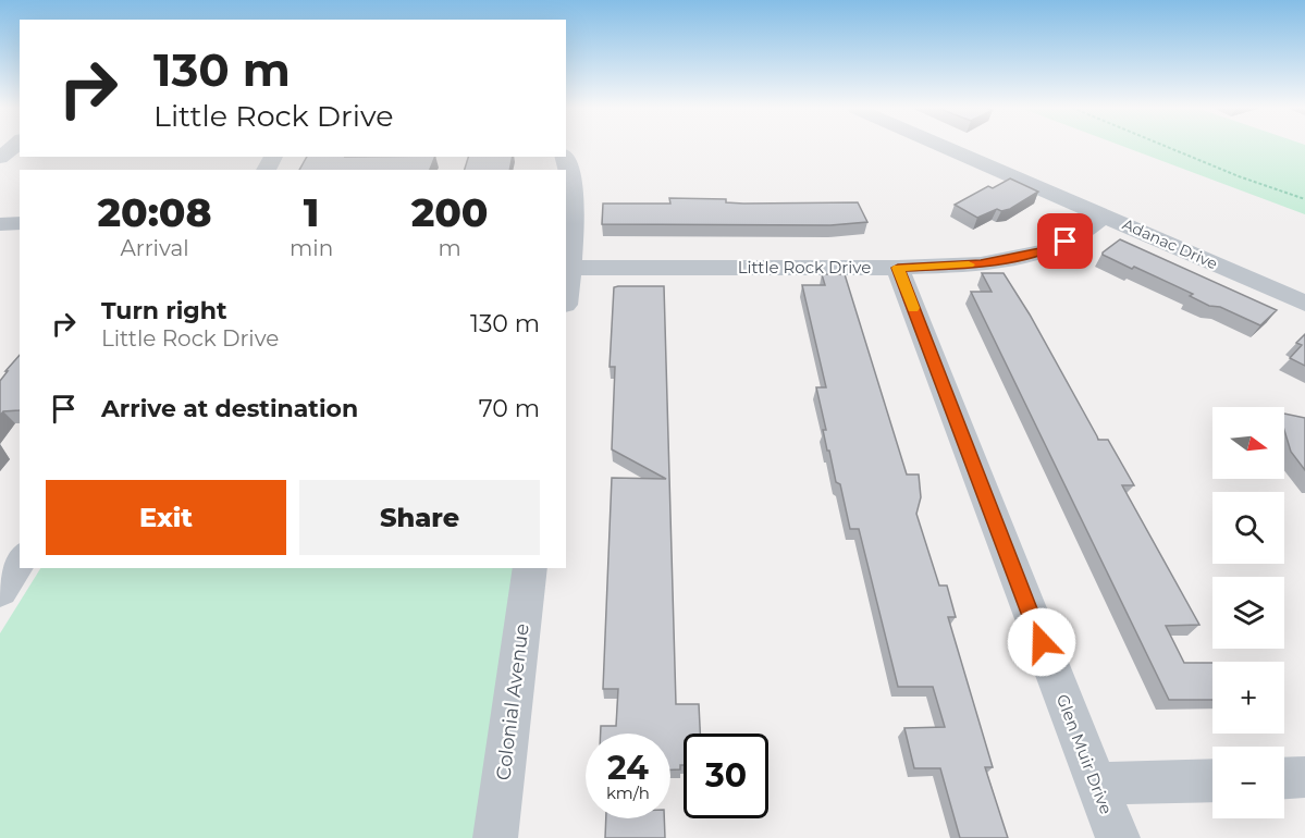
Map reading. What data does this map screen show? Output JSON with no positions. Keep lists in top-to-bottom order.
{
  "streets": {
    "street": [
      "Adanac Drive",
      "Little Rock Drive",
      "Colonial Avenue",
      "Glen Muir Drive"
    ]
  },
  "crossings": [
    ["Adanac Drive", "Little Rock Drive"],
    ["Little Rock Drive", "Glen Muir Drive"]
  ],
  "north": "right",
  "page": {
    "turn": ["130 m", "Little Rock Drive"],
    "eta": [
      "20:08",
      "Arrival",
      "1",
      "min",
      "200",
      "m"
    ],
    "list": [
      {
        "name": "Turn right",
        "note": "Little Rock Drive",
        "value": "130 m"
      },
      {
        "name": "Arrive at destination",
        "value": "70 m"
      }
    ],
    "map_buttons": ["+", "−"],
    "buttons": ["Exit", "Share"],
    "speed": "24 km/h",
    "limit": "30"
  }
}
